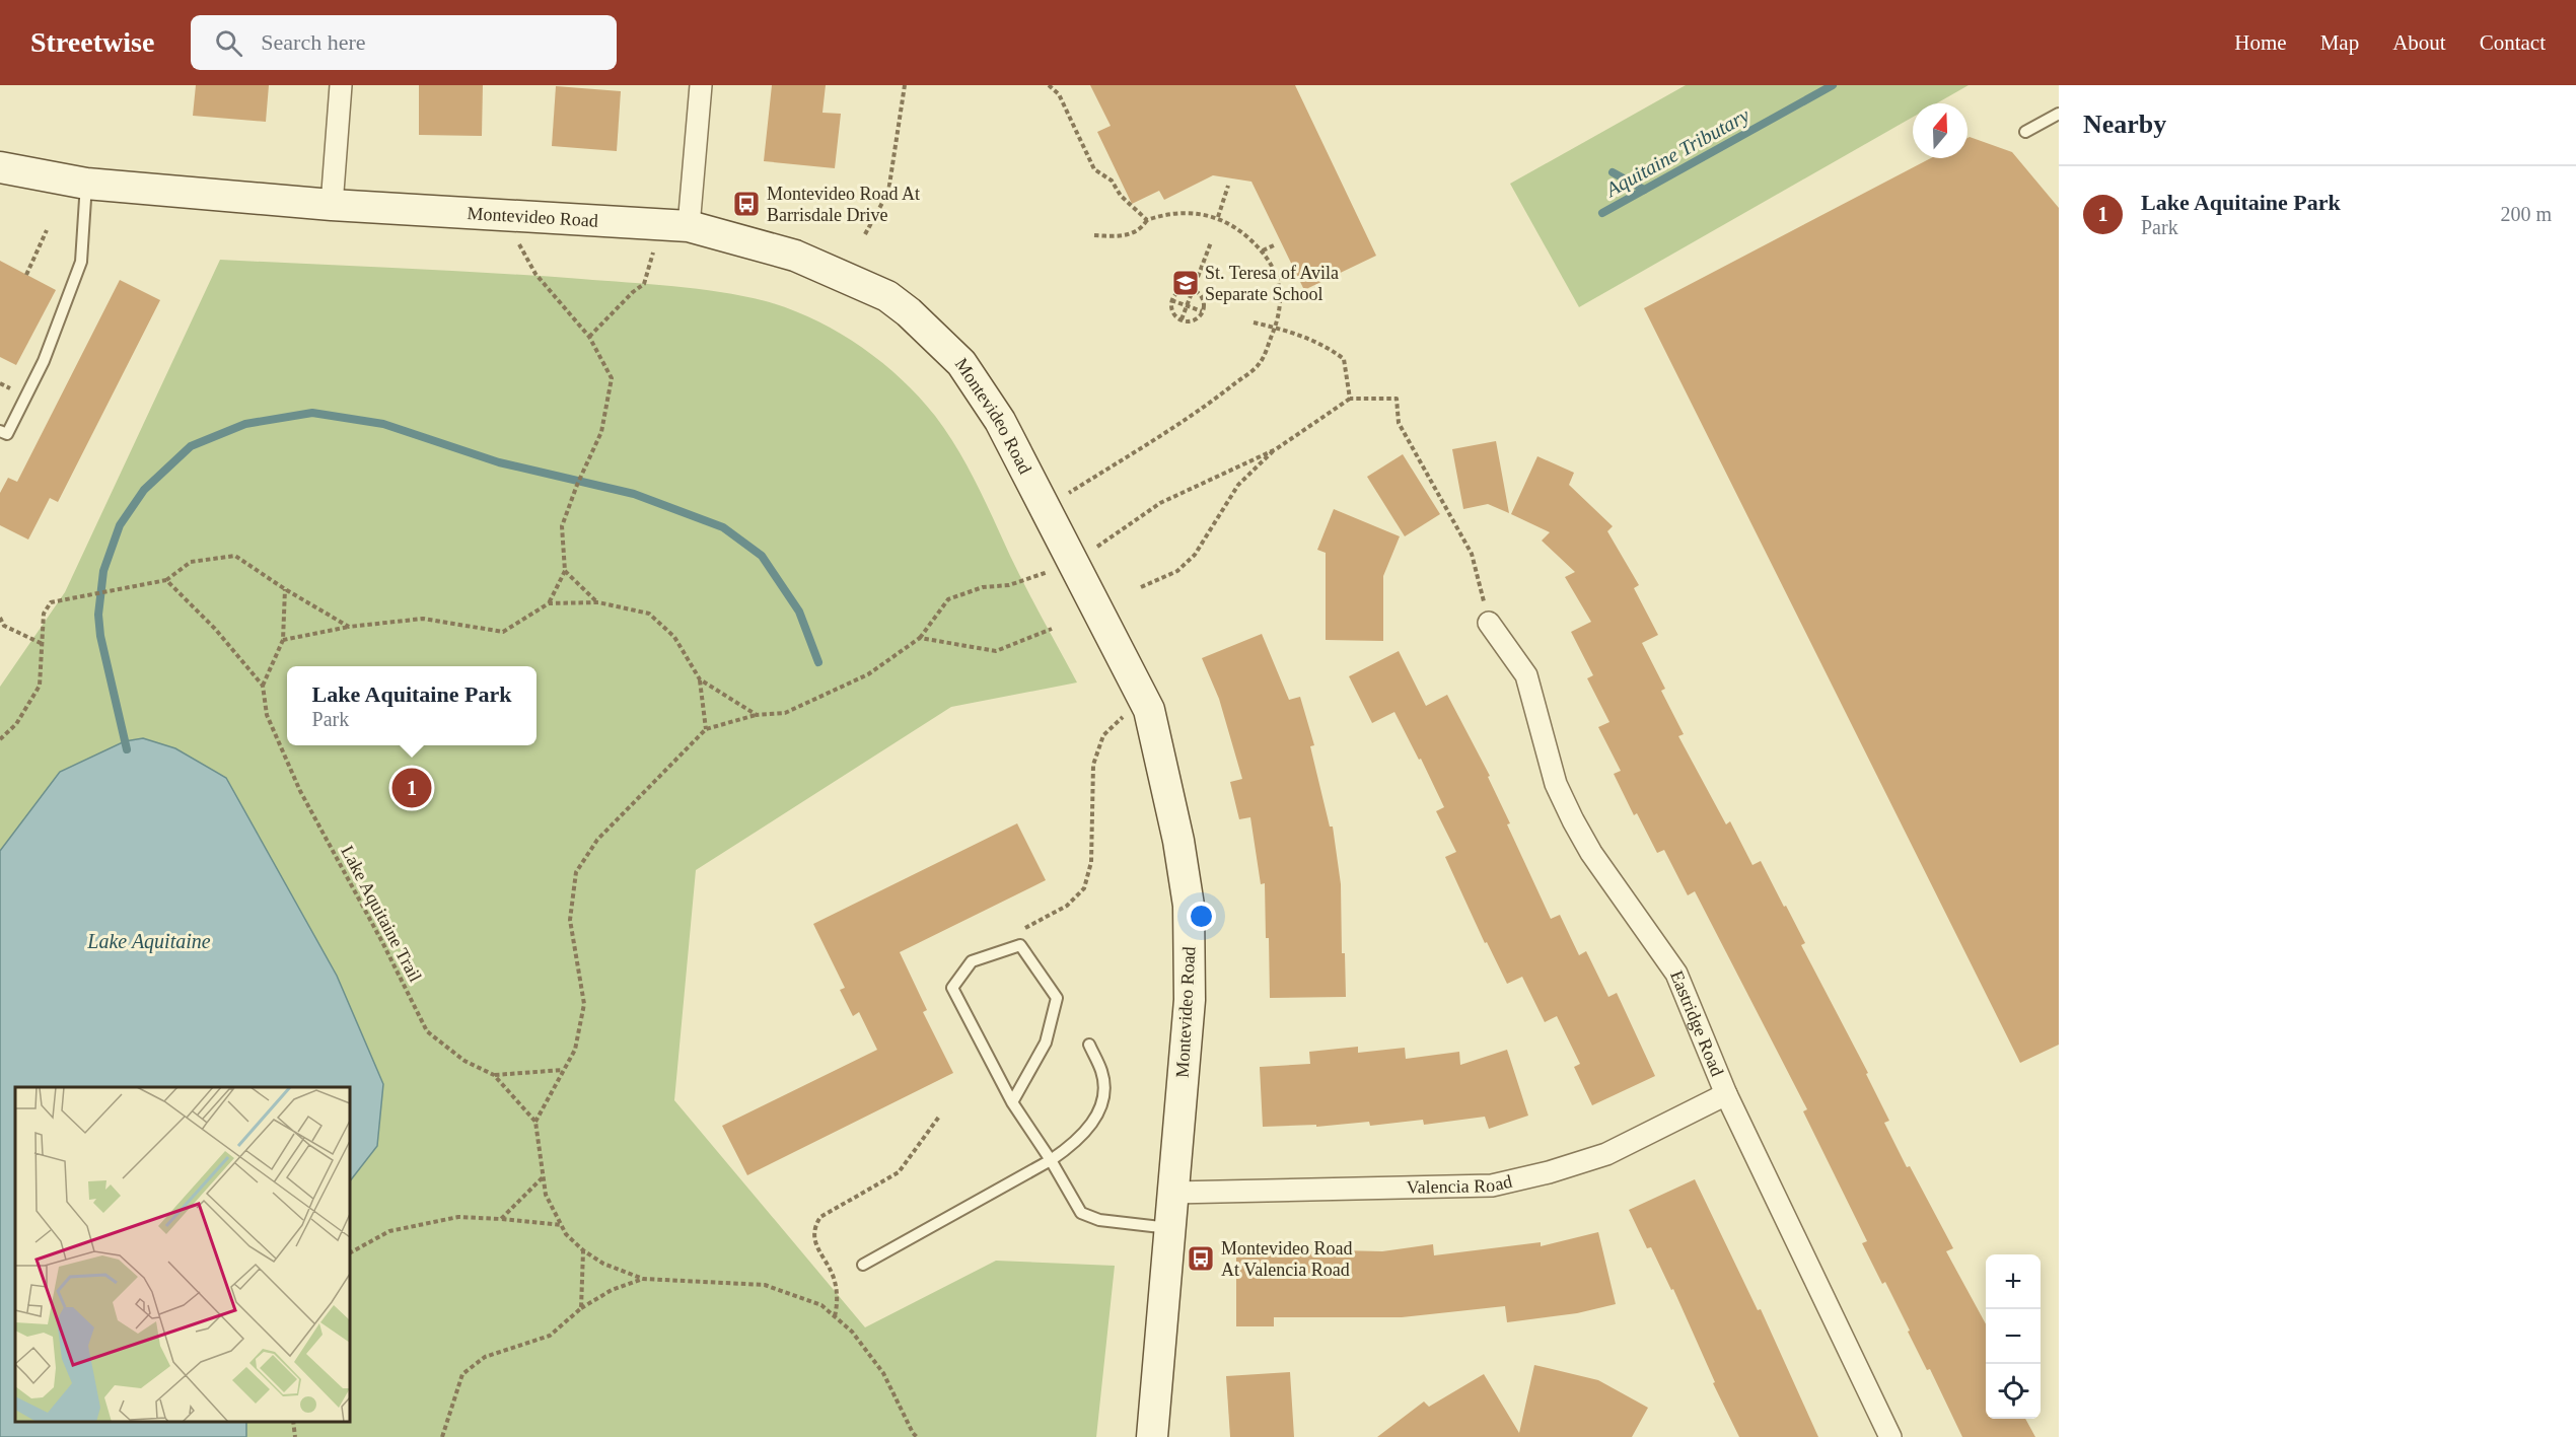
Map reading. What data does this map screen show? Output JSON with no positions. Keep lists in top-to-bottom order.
{
  "streets": {
    "street": ["Montevideo Road", "Eastridge Road", "Valencia Road"],
    "path": ["Lake Aquitaine Trail"]
  },
  "crossings": [
    ["Montevideo Road", "Valencia Road"],
    ["Eastridge Road", "Valencia Road"]
  ],
  "water": ["Aquitaine Tributary", "Lake Aquitaine"],
  "places": {
    "bus stop": ["Montevideo Road At Barrisdale Drive", "Montevideo Road At Valencia Road"],
    "school or university": ["St. Teresa of Avila Separate School"]
  },
  "north": "top",
  "page": {
    "header": "Streetwise",
    "search": "Search here",
    "nav": [
      "Home",
      "Map",
      "About",
      "Contact"
    ],
    "heading": "Nearby",
    "list": [
      {
        "mark": "1",
        "name": "Lake Aquitaine Park",
        "note": "Park",
        "value": "200 m"
      }
    ],
    "popup": ["Lake Aquitaine Park", "Park"],
    "pins": "1",
    "map_buttons": ["+", "−"]
  }
}
